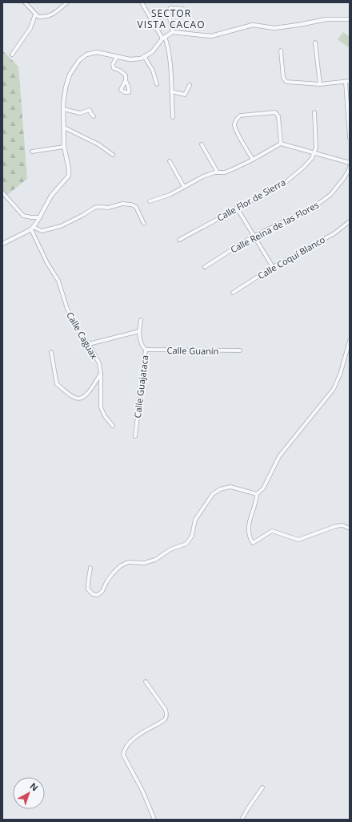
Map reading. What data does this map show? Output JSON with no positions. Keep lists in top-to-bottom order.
{
  "streets": {
    "street": [
      "Calle Flor de Sierra",
      "Calle Reina de las Flores",
      "Calle Coquí Blanco",
      "Calle Caguax",
      "Calle Guanín",
      "Calle Guajataca"
    ]
  },
  "crossings": [
    ["Calle Guanín", "Calle Guajataca"]
  ],
  "districts": ["SECTOR VISTA CACAO"],
  "north": "top right"
}
